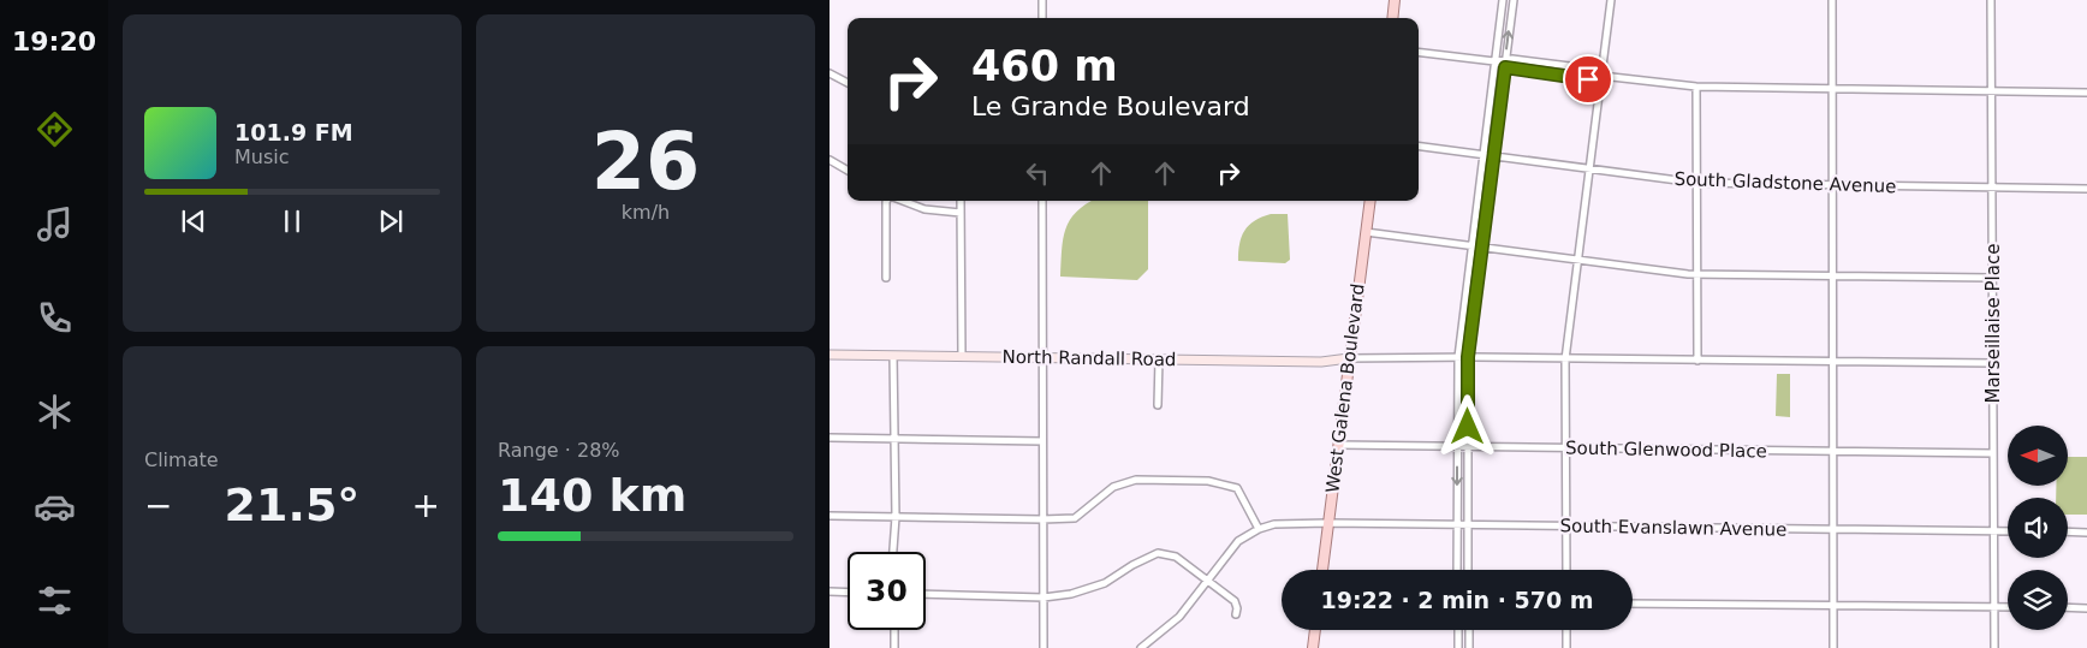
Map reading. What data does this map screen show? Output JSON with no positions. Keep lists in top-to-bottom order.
{
  "streets": {
    "main road": ["North Randall Road", "West Galena Boulevard"],
    "street": [
      "South Gladstone Avenue",
      "Marseillaise Place",
      "South Glenwood Place",
      "South Evanslawn Avenue"
    ]
  },
  "crossings": [
    ["South Gladstone Avenue", "Marseillaise Place"],
    ["Marseillaise Place", "South Glenwood Place"],
    ["Marseillaise Place", "South Evanslawn Avenue"],
    ["North Randall Road", "West Galena Boulevard"],
    ["West Galena Boulevard", "South Glenwood Place"],
    ["West Galena Boulevard", "South Evanslawn Avenue"]
  ],
  "north": "left",
  "page": {
    "tabs": "19:20",
    "tile": [
      ["26", "km/h"],
      "Climate",
      ["Range · 28%", "140 km"]
    ],
    "turn": ["460 m", "Le Grande Boulevard"],
    "song": ["101.9 FM", "Music"],
    "heat": ["−", "21.5°", "+"],
    "limit": "30",
    "trip": "19:22 · 2 min · 570 m"
  }
}
